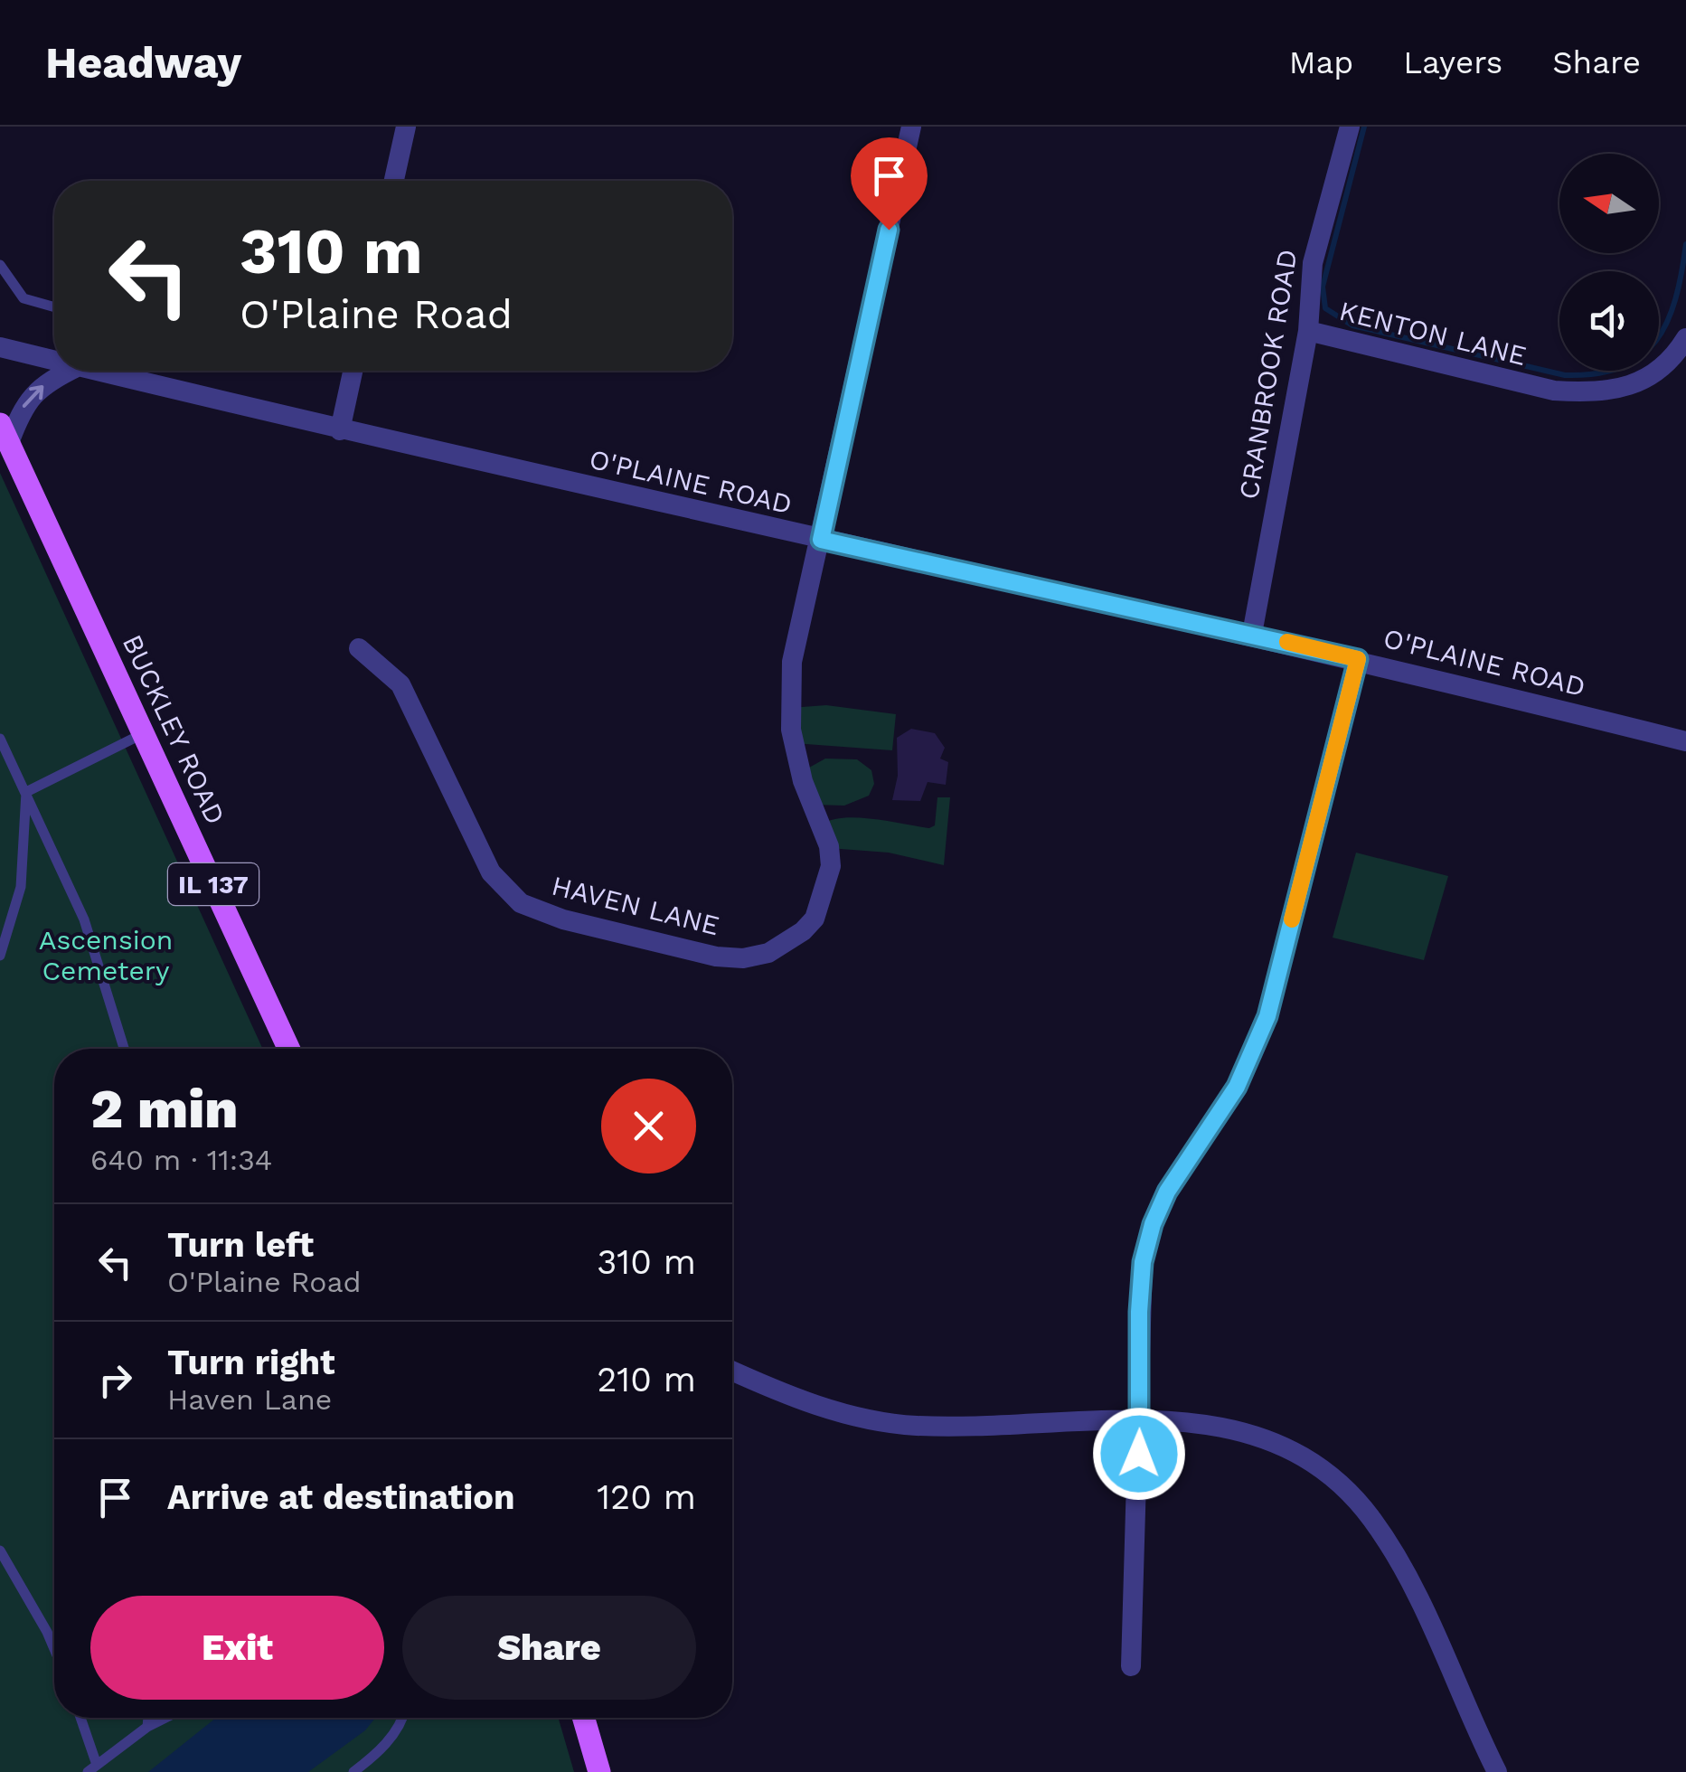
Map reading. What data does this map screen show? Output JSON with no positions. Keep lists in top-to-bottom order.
{
  "streets": {
    "main road": ["BUCKLEY ROAD", "IL 137"],
    "street": [
      "KENTON LANE",
      "CRANBROOK ROAD",
      "O'PLAINE ROAD",
      "HAVEN LANE"
    ]
  },
  "crossings": [
    ["KENTON LANE", "CRANBROOK ROAD"],
    ["CRANBROOK ROAD", "O'PLAINE ROAD"],
    ["O'PLAINE ROAD", "HAVEN LANE"]
  ],
  "parks": ["Ascension Cemetery"],
  "north": "left",
  "page": {
    "header": "Headway",
    "nav": ["Map", "Layers", "Share"],
    "turn": ["310 m", "O'Plaine Road"],
    "heading": ["2 min", "640 m · 11:34"],
    "list": [
      {
        "name": "Turn left",
        "note": "O'Plaine Road",
        "value": "310 m"
      },
      {
        "name": "Turn right",
        "note": "Haven Lane",
        "value": "210 m"
      },
      {
        "name": "Arrive at destination",
        "value": "120 m"
      }
    ],
    "buttons": ["Exit", "Share"]
  }
}
